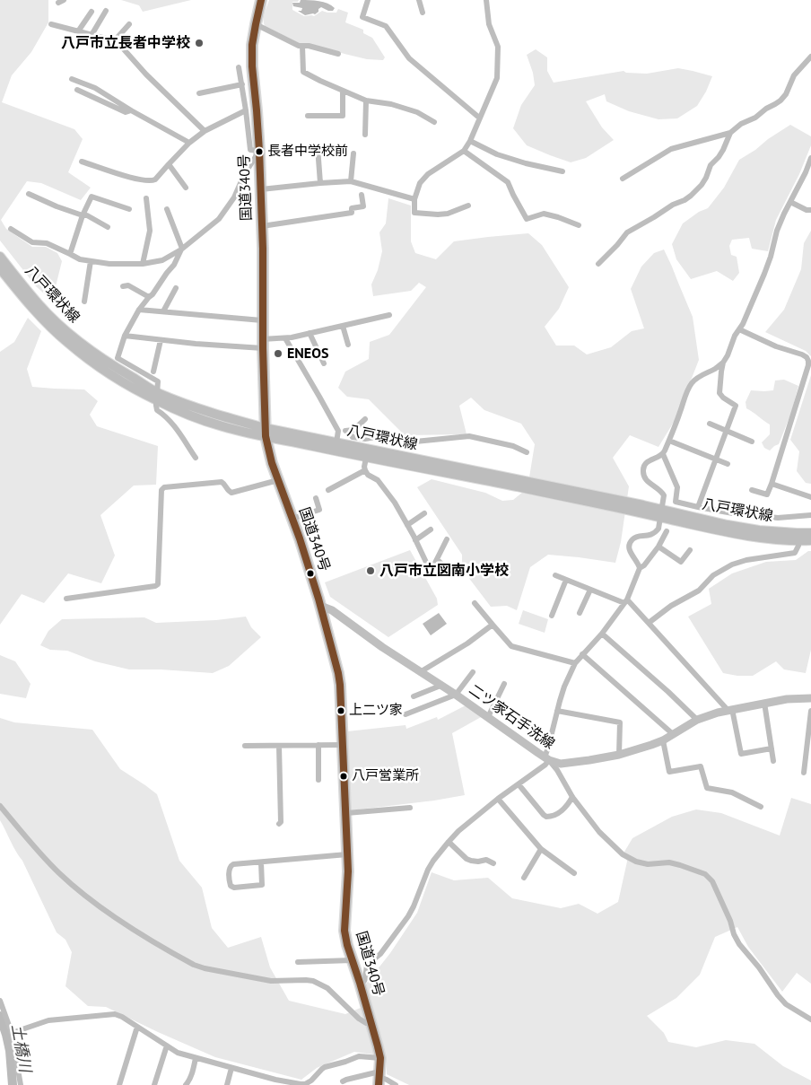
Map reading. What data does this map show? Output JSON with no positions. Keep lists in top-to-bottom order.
{
  "streets": {
    "highway": ["国道340号"],
    "main road": ["八戸環状線"],
    "street": ["二ツ家石手洗線"]
  },
  "crossings": [
    ["国道340号", "八戸環状線"],
    ["国道340号", "二ツ家石手洗線"]
  ],
  "water": ["土橋川"],
  "places": [
    "八戸市立長者中学校",
    "長者中学校前",
    "ENEOS",
    "八戸市立図南小学校",
    "上二ツ家",
    "八戸営業所"
  ]
}
